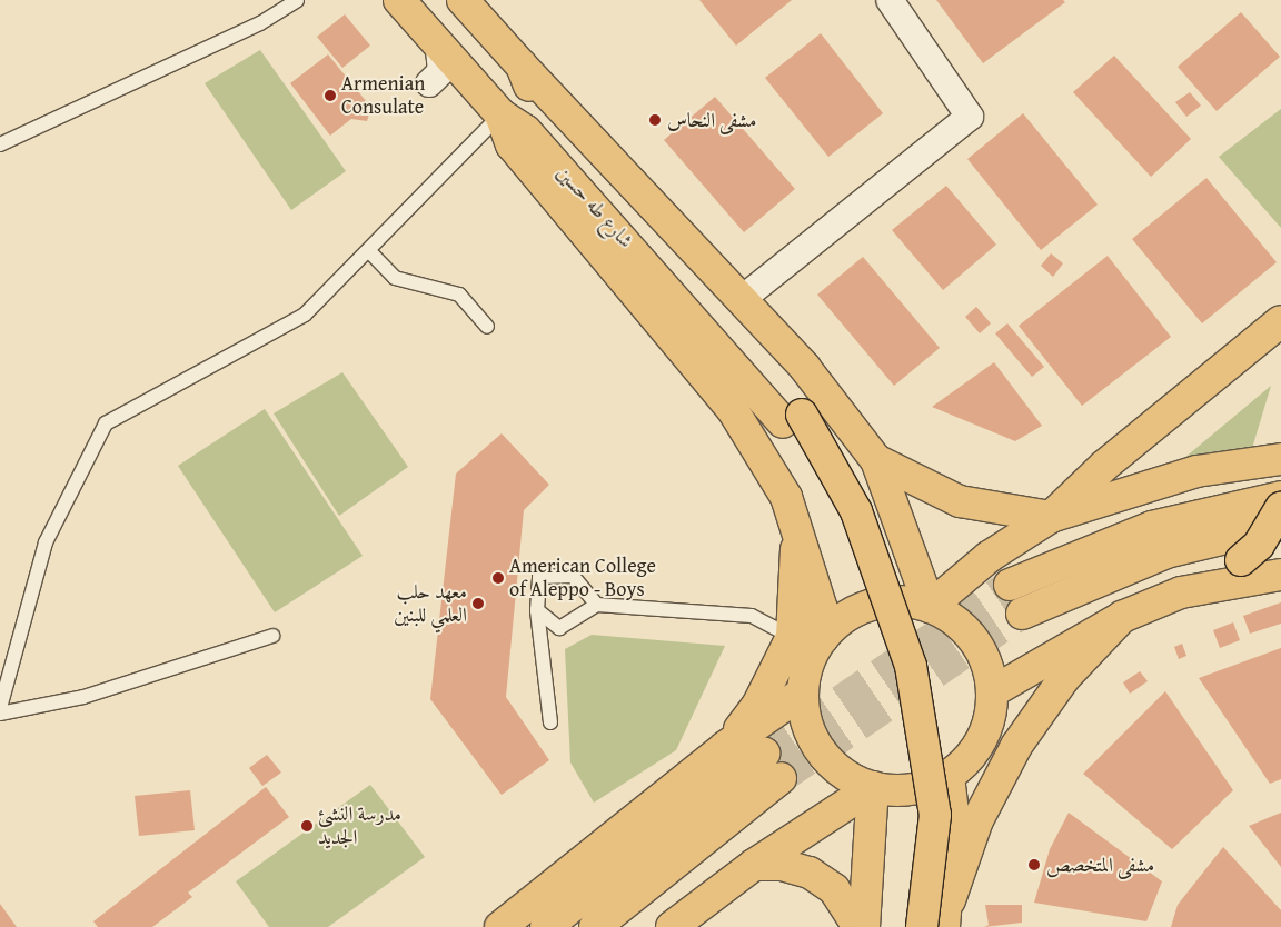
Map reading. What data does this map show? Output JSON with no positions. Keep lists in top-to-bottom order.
{
  "streets": {
    "main road": ["شارع طه حسين"]
  },
  "places": [
    "Armenian Consulate",
    "مشفى النحاس",
    "American College of Aleppo - Boys",
    "معهد حلب العلمي للبنين",
    "مدرسة النشئ الجديد",
    "مشفى المتخصص"
  ]
}
